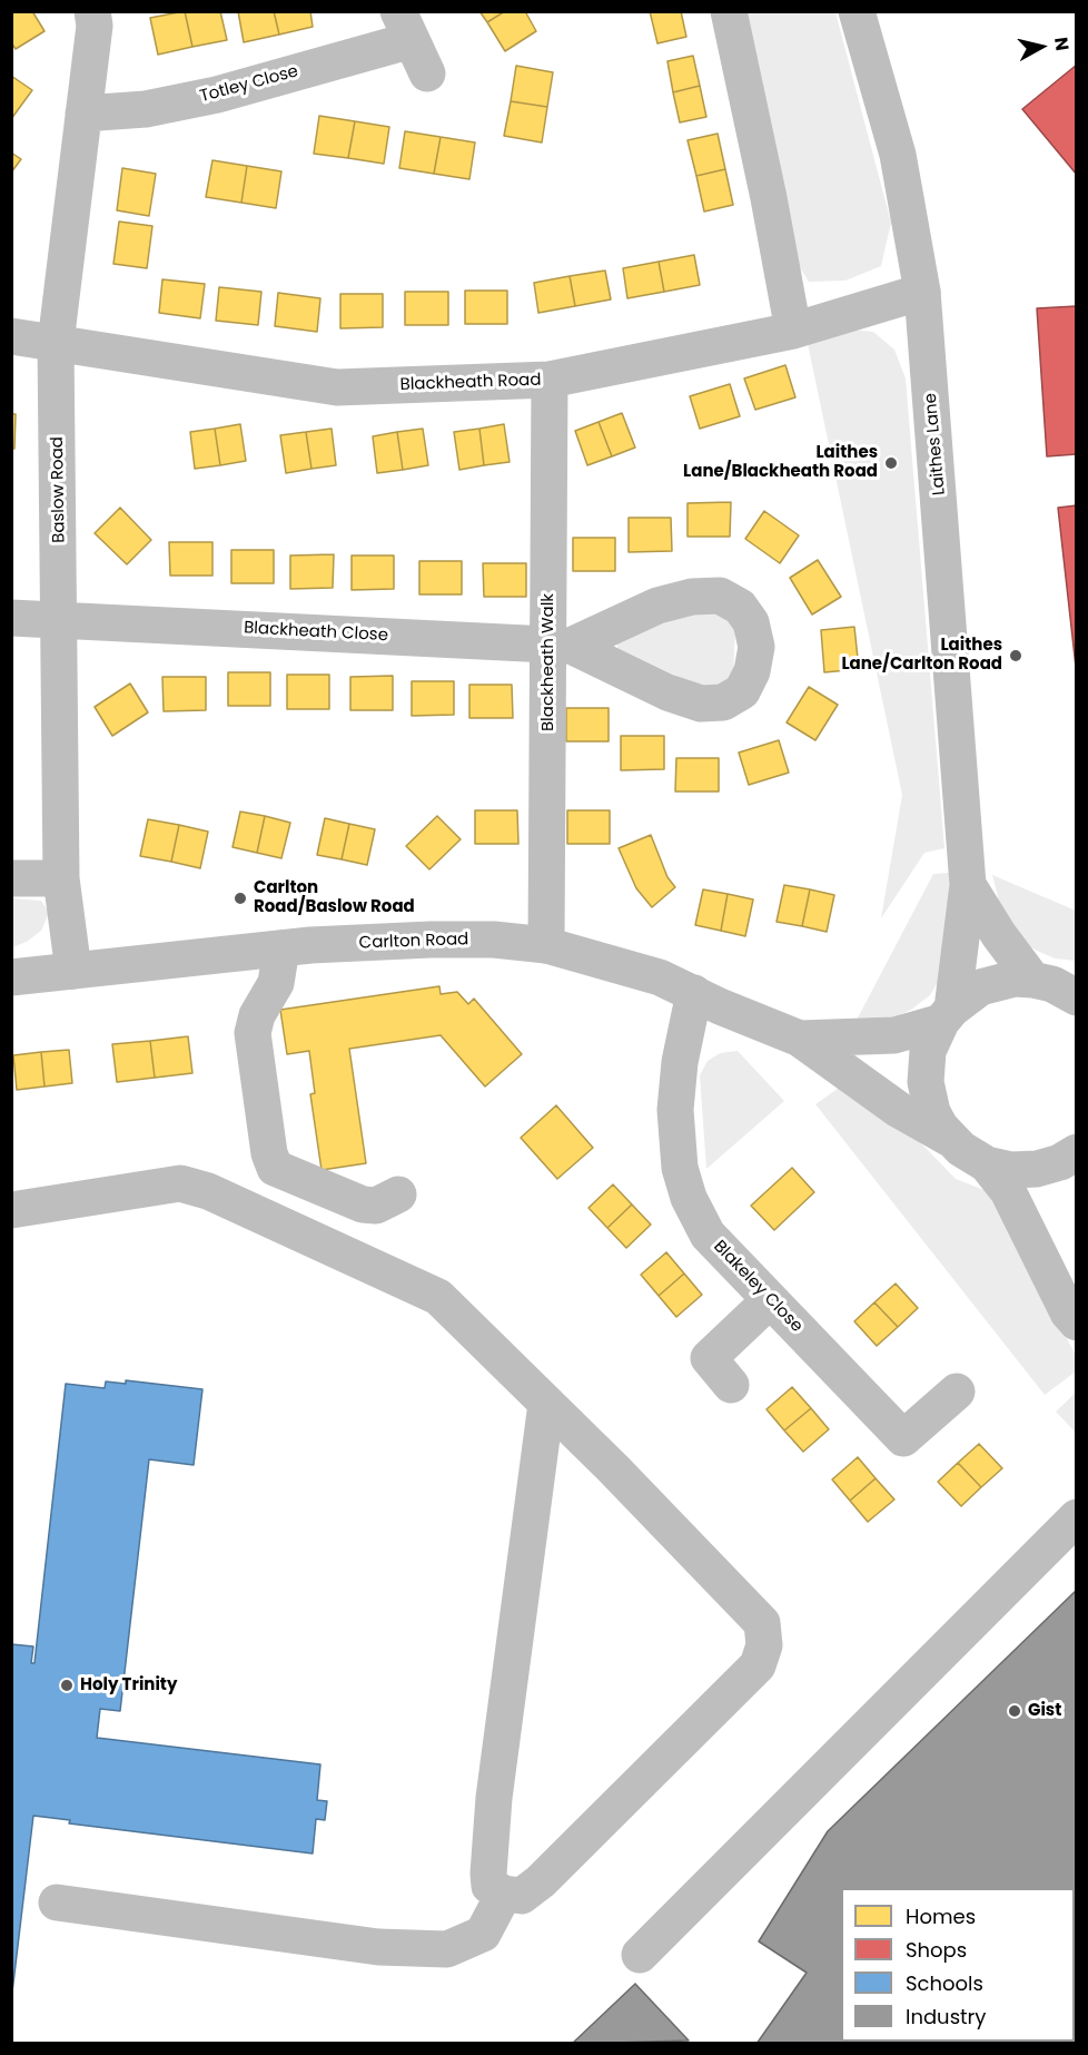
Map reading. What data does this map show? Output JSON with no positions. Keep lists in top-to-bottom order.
{
  "streets": {
    "street": [
      "Totley Close",
      "Blackheath Road",
      "Laithes Lane",
      "Baslow Road",
      "Blackheath Close",
      "Blackheath Walk",
      "Carlton Road",
      "Blakeley Close"
    ]
  },
  "crossings": [
    ["Totley Close", "Baslow Road"],
    ["Blackheath Road", "Laithes Lane"],
    ["Blackheath Road", "Baslow Road"],
    ["Blackheath Road", "Blackheath Walk"],
    ["Laithes Lane", "Carlton Road"],
    ["Baslow Road", "Blackheath Close"],
    ["Baslow Road", "Carlton Road"],
    ["Blackheath Close", "Blackheath Walk"],
    ["Blackheath Walk", "Carlton Road"],
    ["Carlton Road", "Blakeley Close"]
  ],
  "places": [
    "Laithes Lane/Blackheath Road",
    "Laithes Lane/Carlton Road",
    "Carlton Road/Baslow Road",
    "Holy Trinity",
    "Gist"
  ],
  "legend": [
    "Homes",
    "Shops",
    "Schools",
    "Industry"
  ],
  "north": "right"
}
